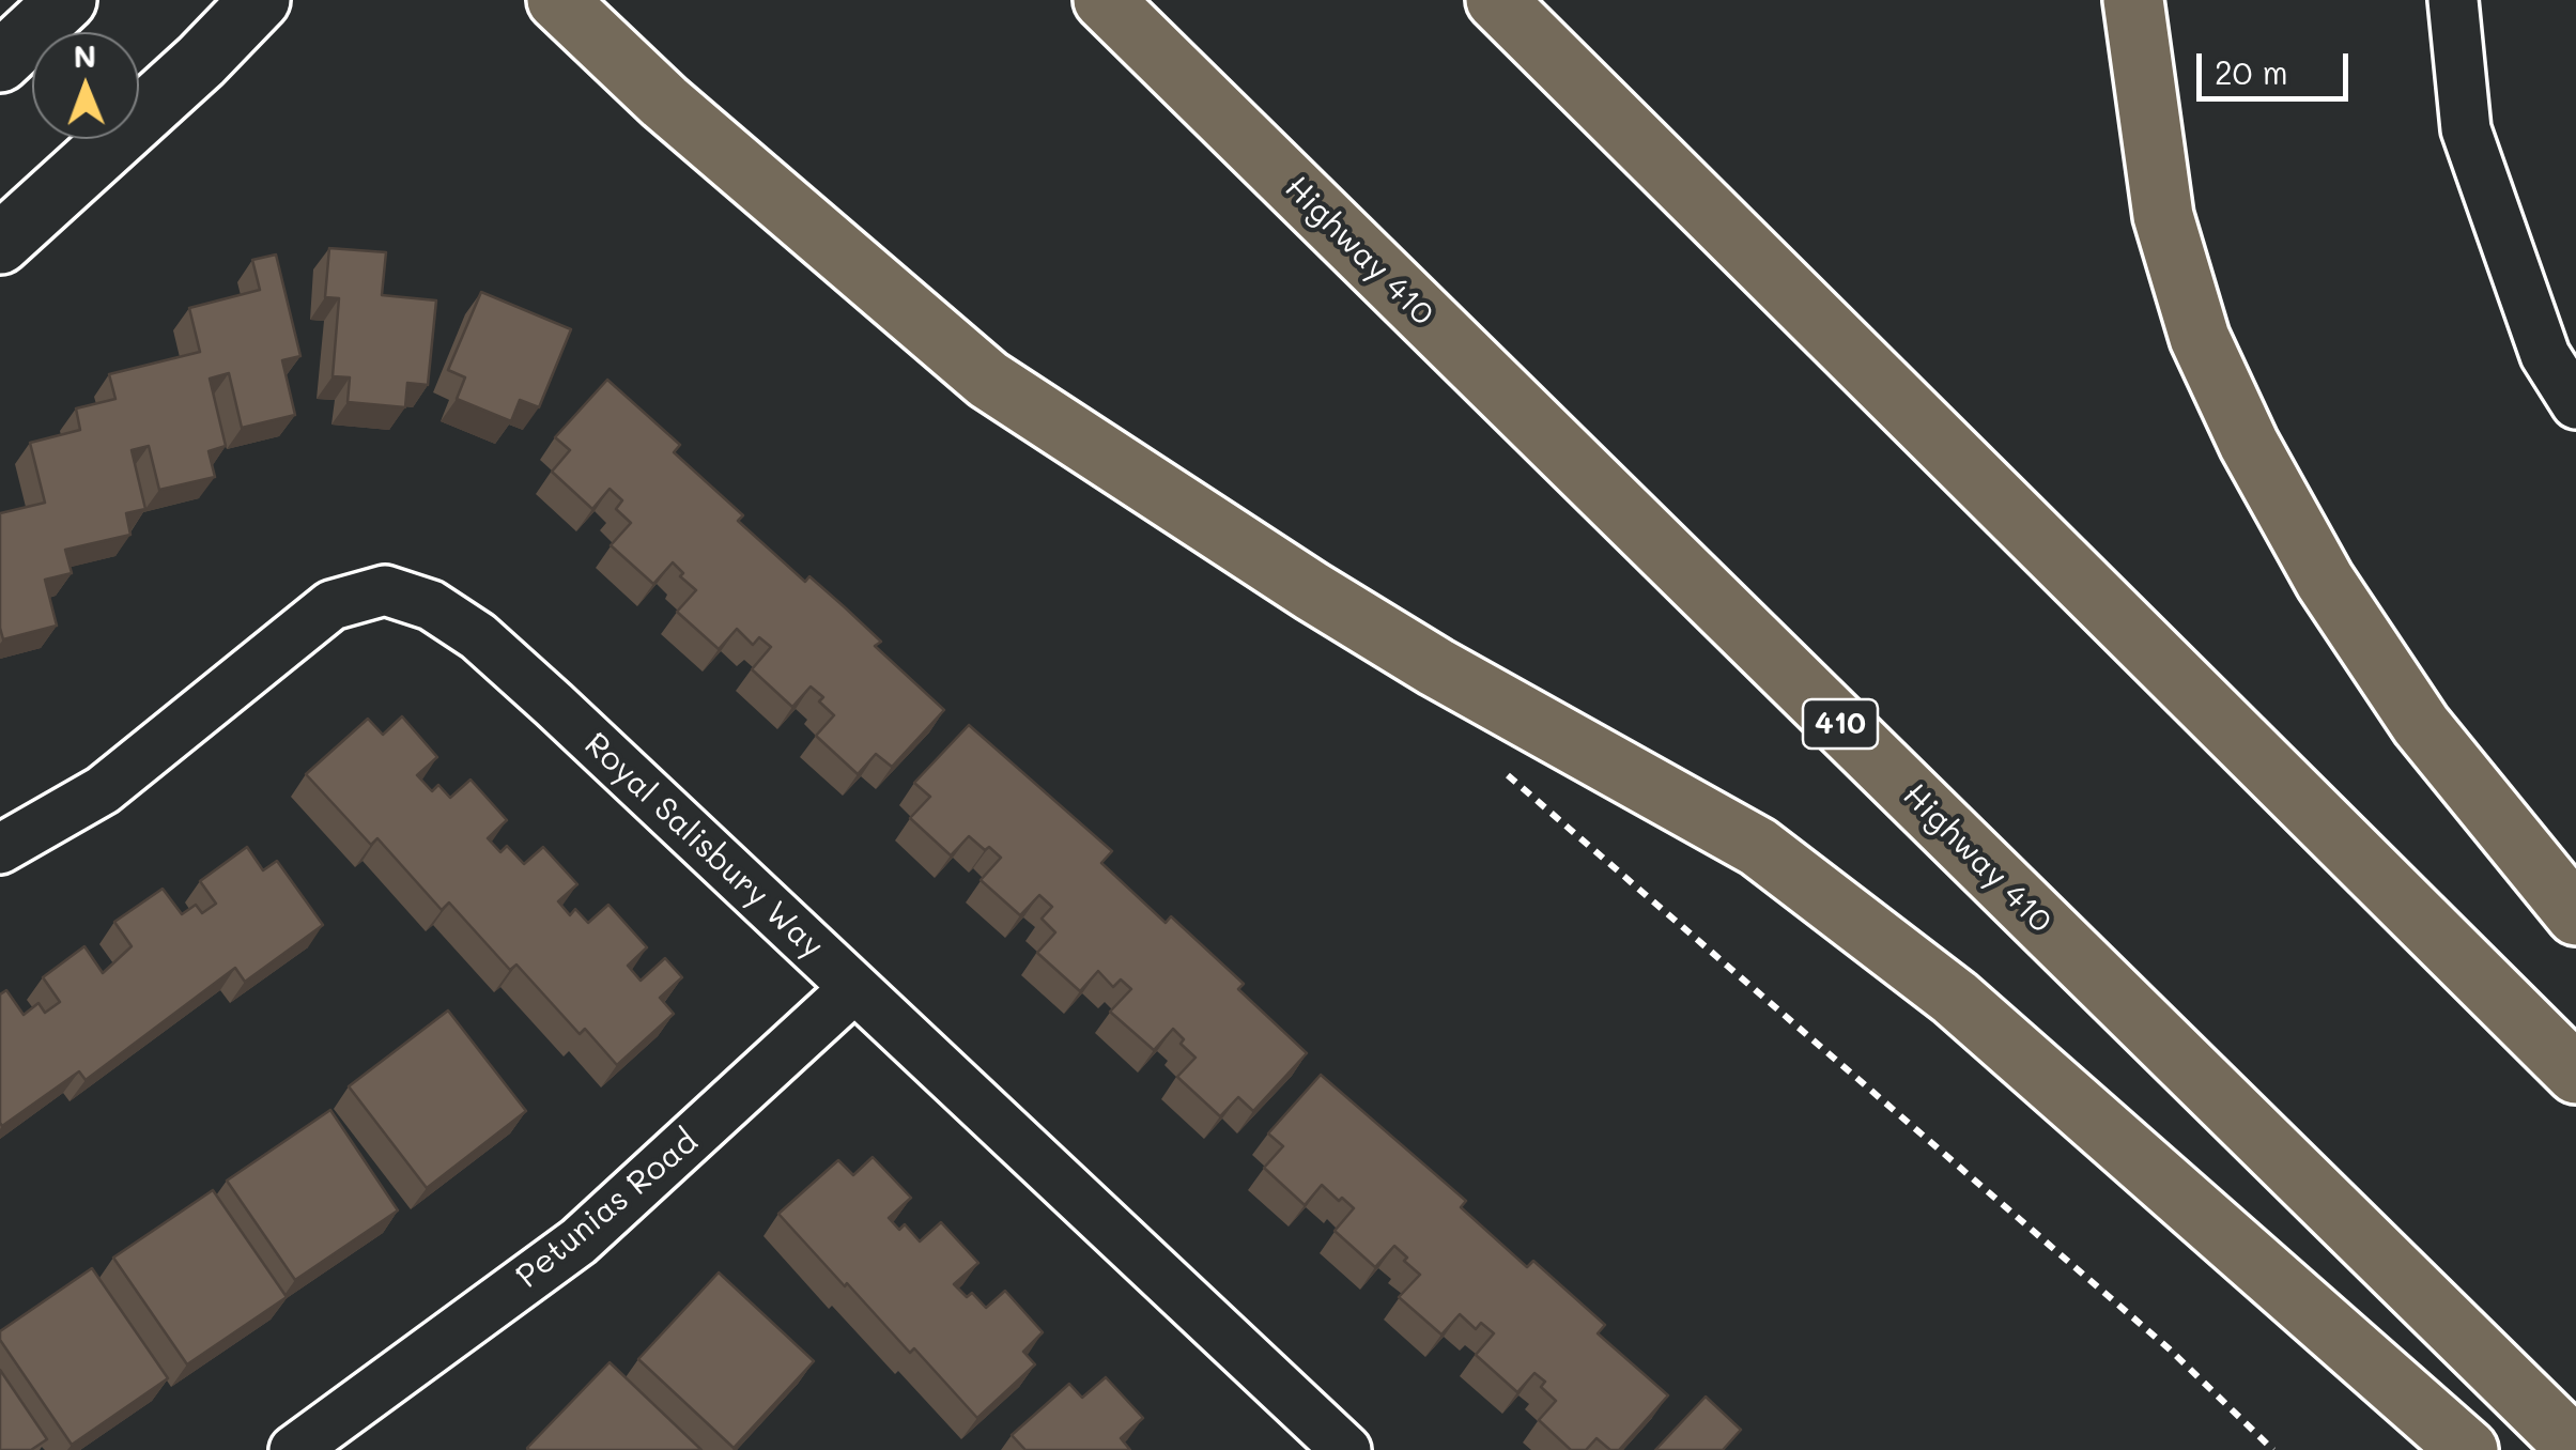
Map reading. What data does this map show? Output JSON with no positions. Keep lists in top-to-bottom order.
{
  "streets": {
    "highway": ["Highway 410", "410"],
    "street": ["Royal Salisbury Way", "Petunias Road"]
  },
  "crossings": [
    ["Royal Salisbury Way", "Petunias Road"]
  ],
  "scale_bar": "20 m",
  "north": "top"
}
